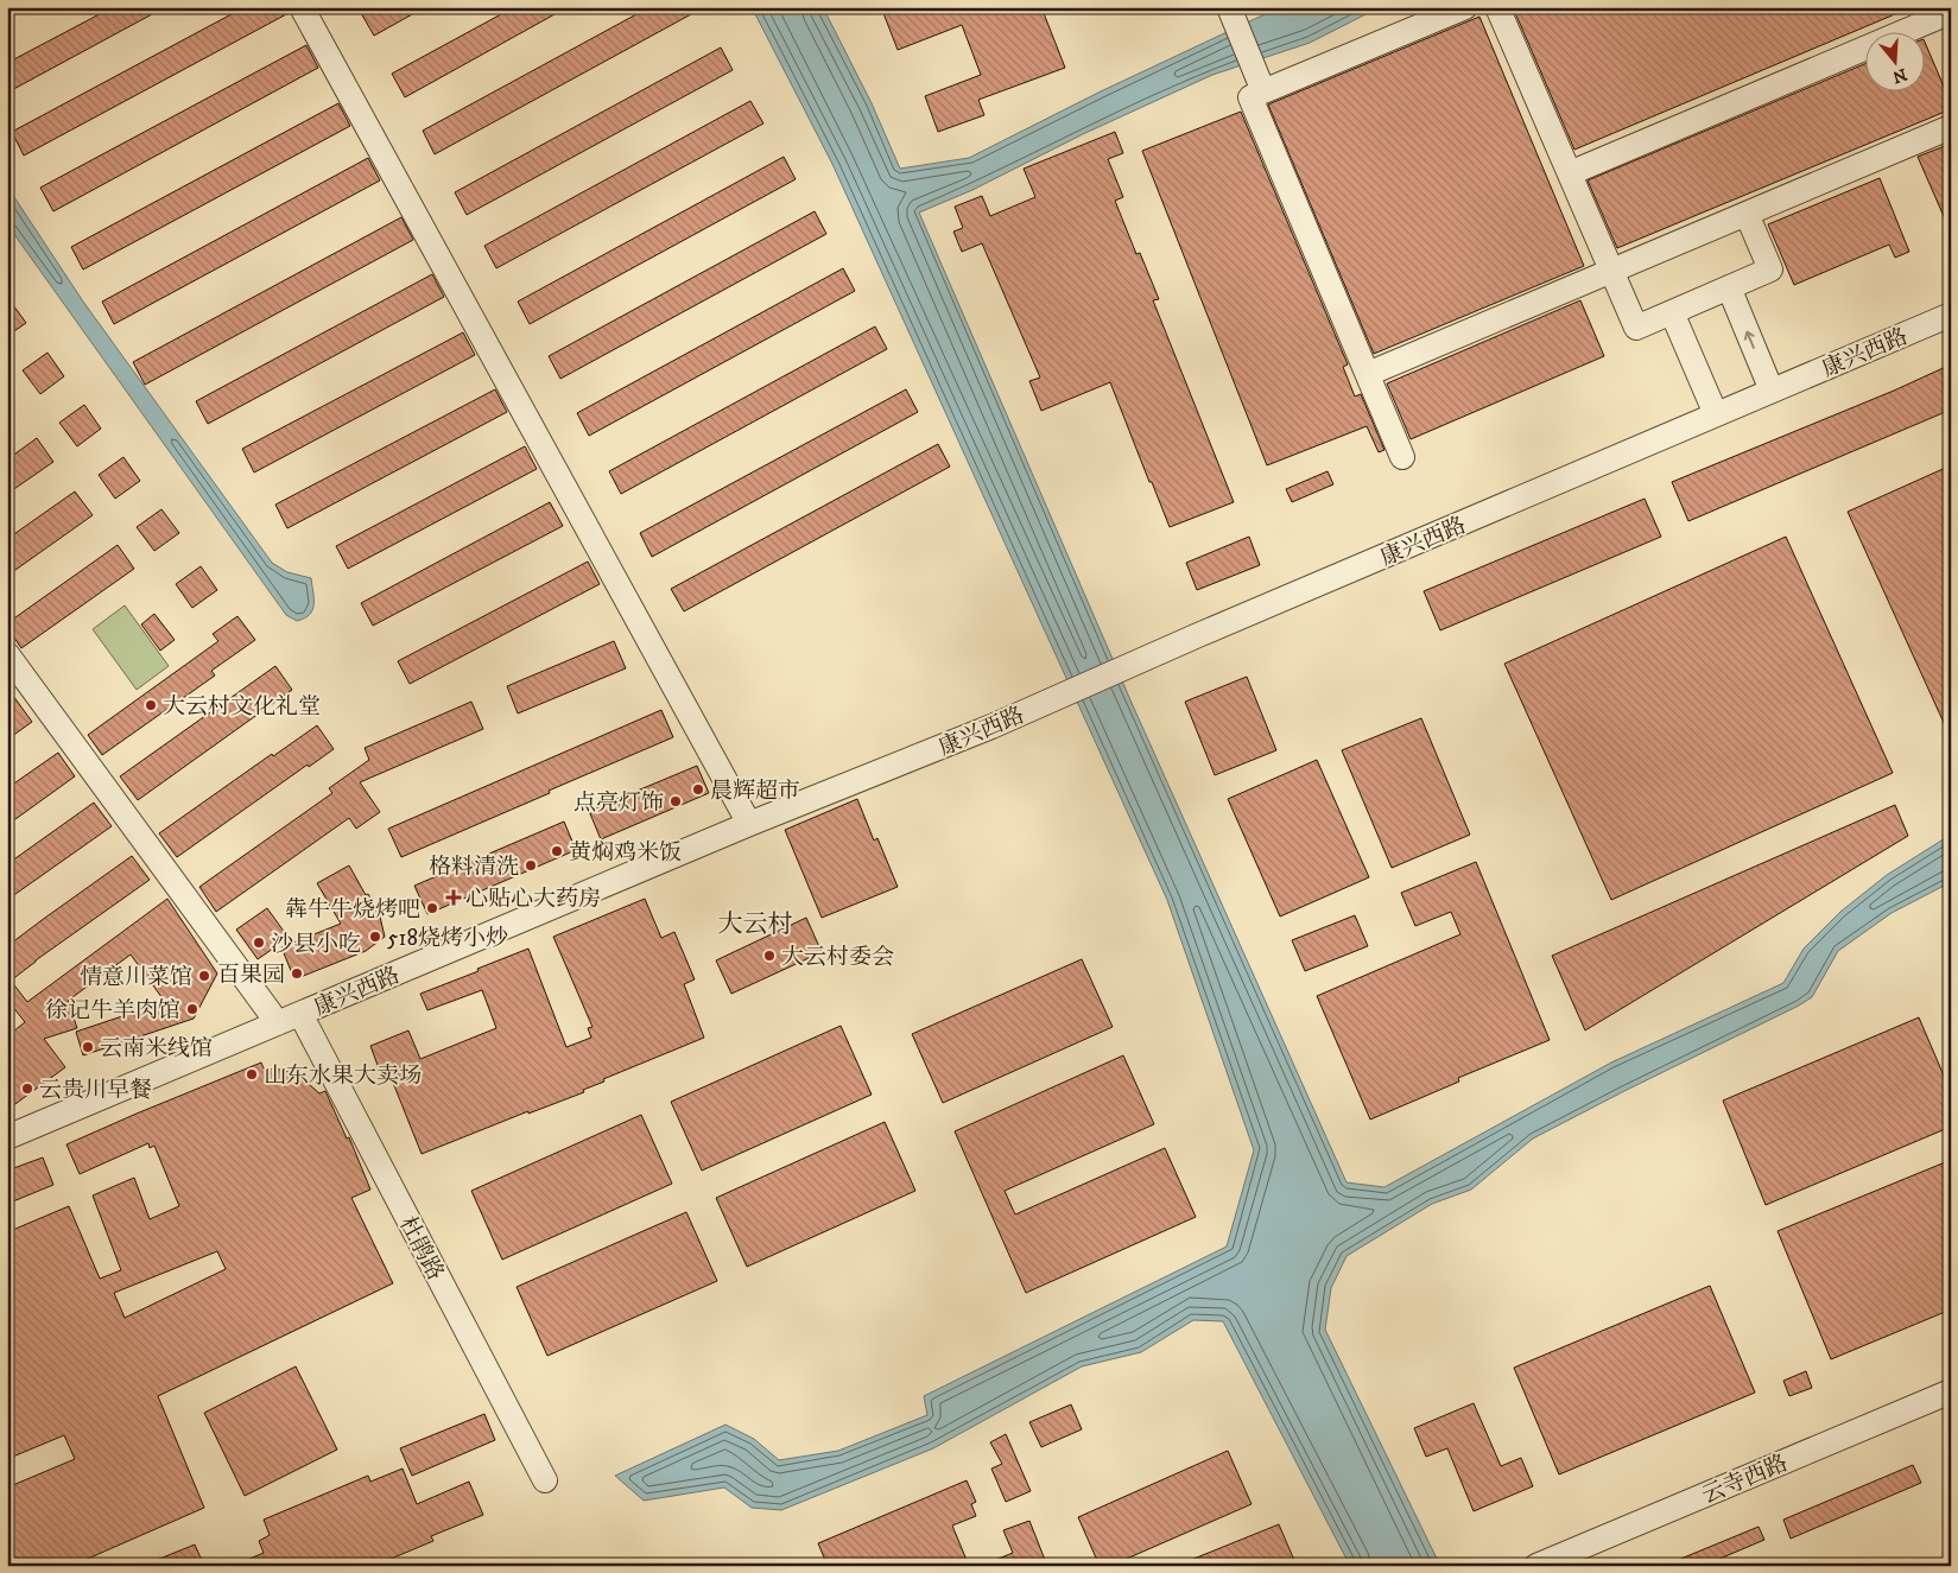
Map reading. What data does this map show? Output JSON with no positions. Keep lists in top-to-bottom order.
{
  "streets": {
    "street": ["康兴西路", "杜鹃路", "云寺西路"]
  },
  "crossings": [
    ["康兴西路", "杜鹃路"]
  ],
  "districts": ["大云村"],
  "places": {
    "other": [
      "大云村文化礼堂",
      "晨辉超市",
      "点亮灯饰",
      "黄焖鸡米饭",
      "格料清洗",
      "犇牛牛烧烤吧",
      "518烧烤小炒",
      "沙县小吃",
      "大云村委会",
      "百果园",
      "情意川菜馆",
      "徐记牛羊肉馆",
      "云南米线馆",
      "山东水果大卖场",
      "云贵川早餐"
    ],
    "health": ["心贴心大药房"]
  },
  "north": "bottom"
}
